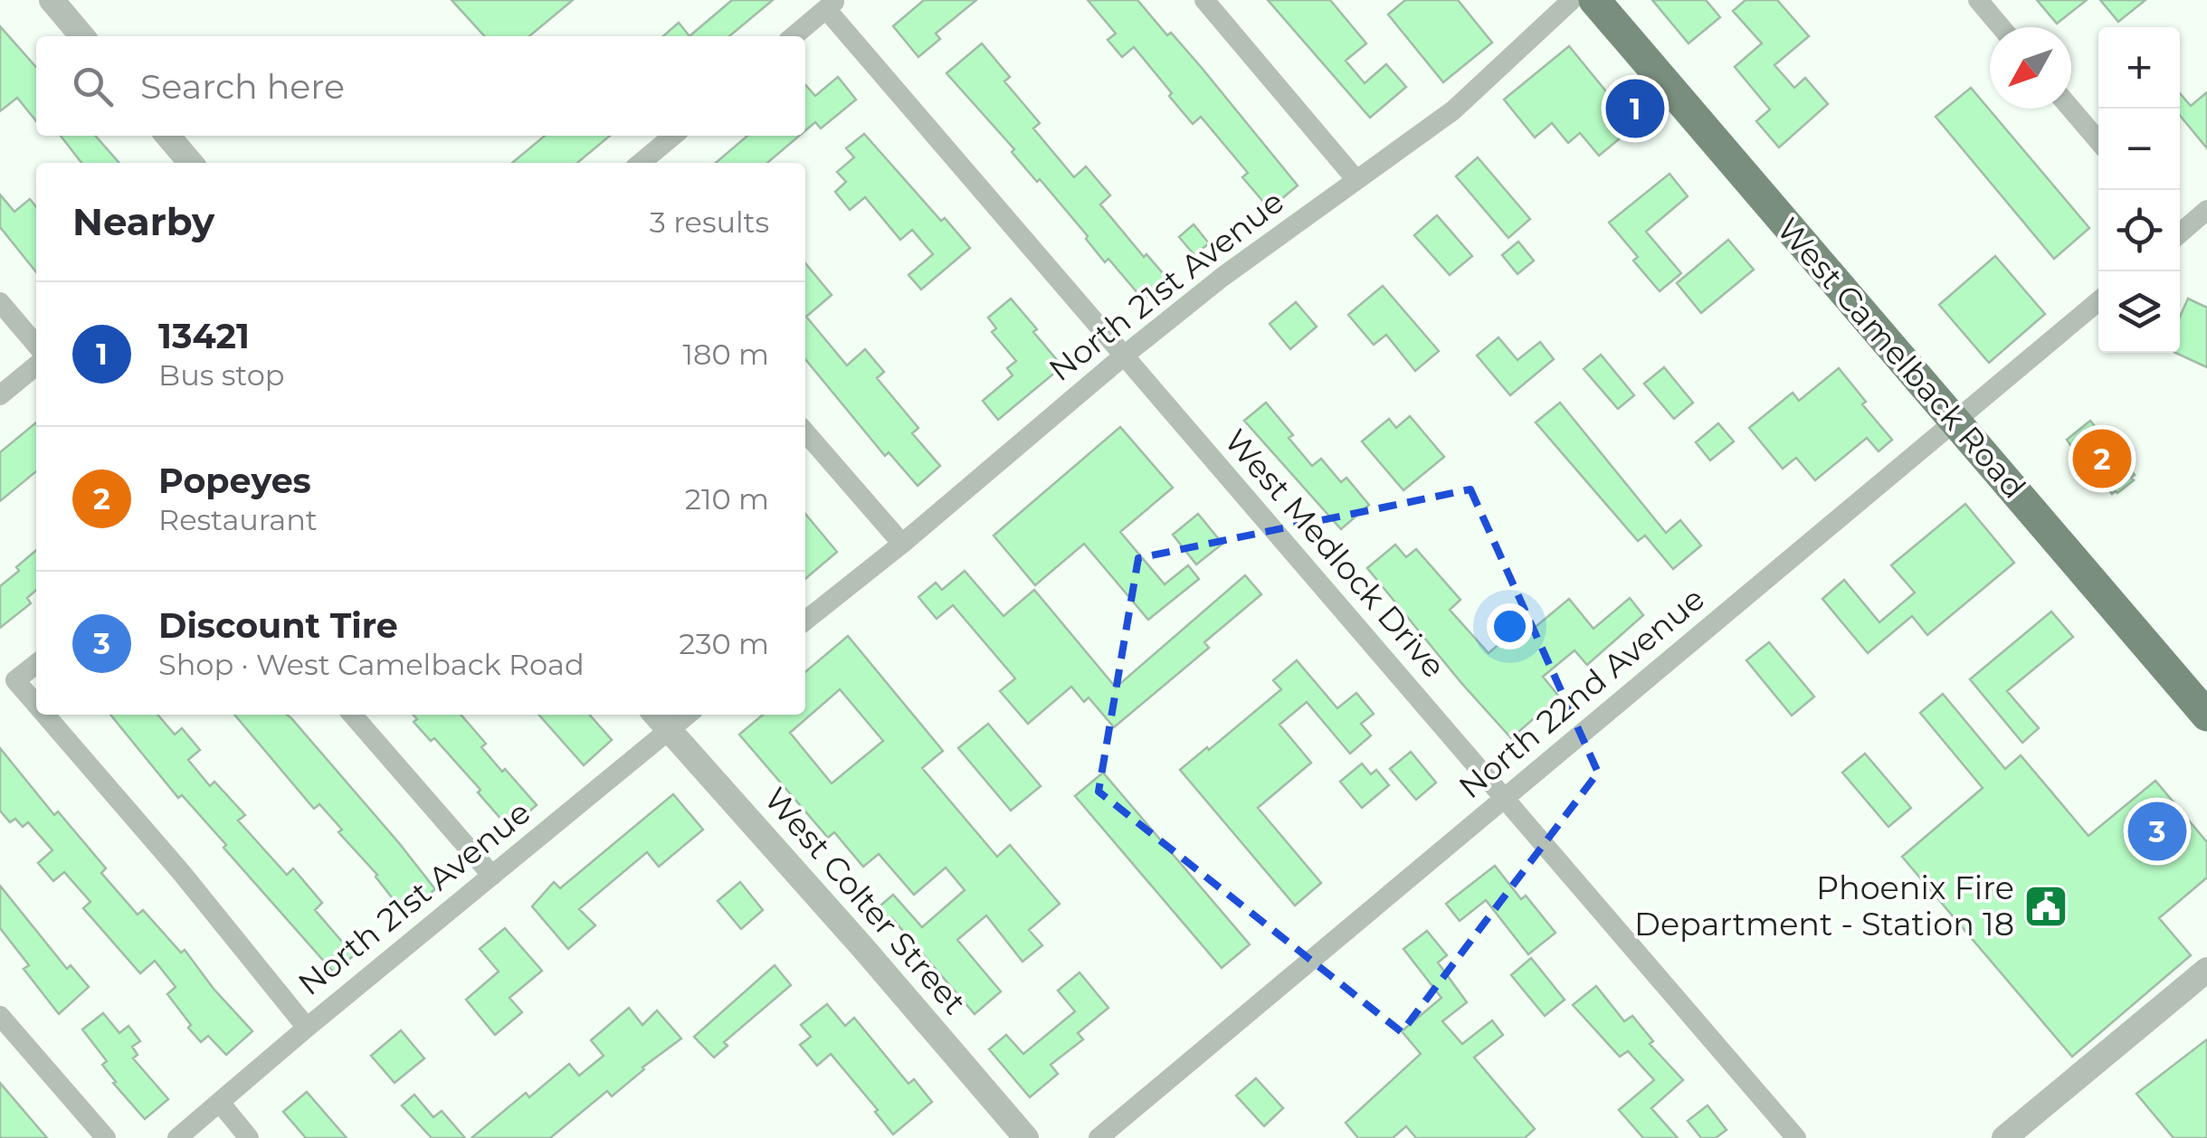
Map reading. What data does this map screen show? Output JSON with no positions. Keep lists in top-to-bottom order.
{
  "streets": {
    "main road": ["West Camelback Road"],
    "street": [
      "North 21st Avenue",
      "West Medlock Drive",
      "North 22nd Avenue",
      "West Colter Street"
    ]
  },
  "crossings": [
    ["North 21st Avenue", "West Medlock Drive"],
    ["North 21st Avenue", "West Colter Street"],
    ["West Camelback Road", "North 22nd Avenue"],
    ["West Medlock Drive", "North 22nd Avenue"]
  ],
  "places": {
    "public building": ["Phoenix Fire Department - Station 18"]
  },
  "north": "bottom left",
  "page": {
    "map_buttons": ["+", "−"],
    "search": "Search here",
    "pins": ["1", "2", "3"],
    "heading": ["Nearby", "3 results"],
    "list": [
      {
        "mark": "1",
        "name": "13421",
        "note": "Bus stop",
        "value": "180 m"
      },
      {
        "mark": "2",
        "name": "Popeyes",
        "note": "Restaurant",
        "value": "210 m"
      },
      {
        "mark": "3",
        "name": "Discount Tire",
        "note": "Shop · West Camelback Road",
        "value": "230 m"
      }
    ]
  }
}
